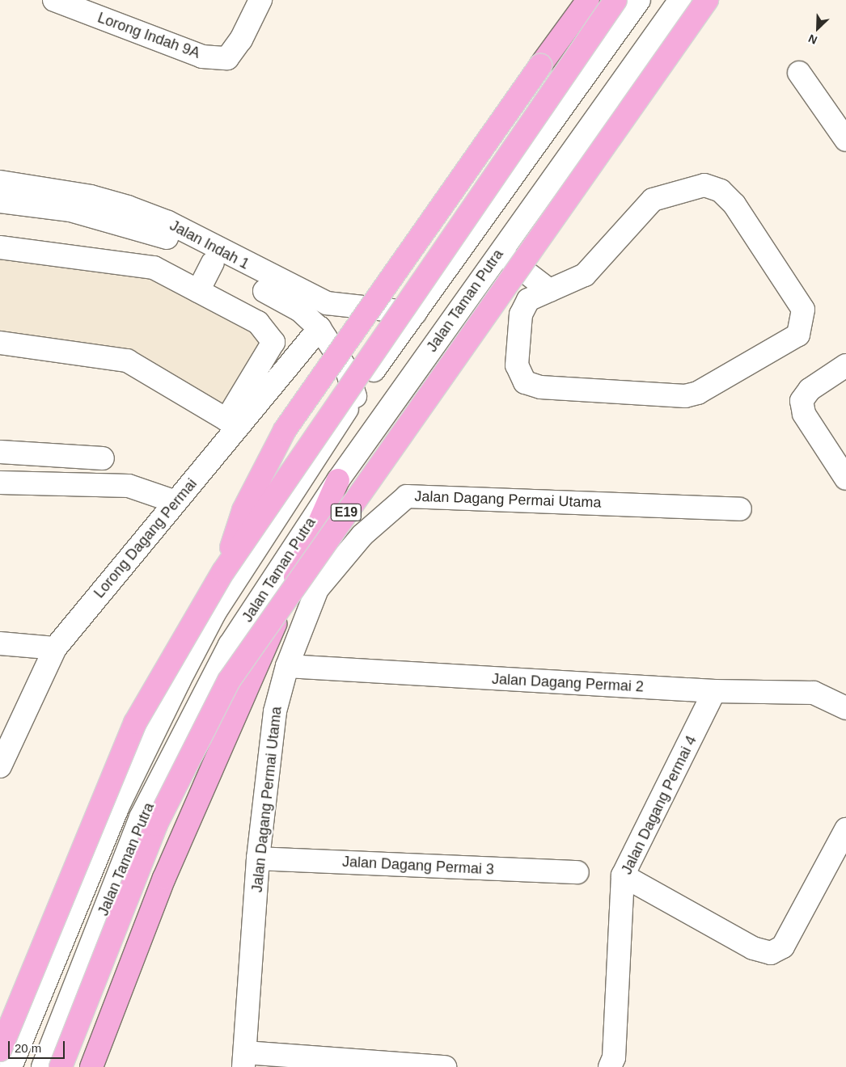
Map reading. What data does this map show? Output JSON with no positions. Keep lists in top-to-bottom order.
{
  "streets": {
    "highway": ["E19"],
    "street": [
      "Lorong Indah 9A",
      "Jalan Indah 1",
      "Jalan Taman Putra",
      "Jalan Dagang Permai Utama",
      "Lorong Dagang Permai",
      "Jalan Dagang Permai 2",
      "Jalan Dagang Permai 4",
      "Jalan Dagang Permai 3"
    ]
  },
  "crossings": [
    ["Jalan Indah 1", "Jalan Taman Putra"],
    ["Jalan Indah 1", "Lorong Dagang Permai"],
    ["Jalan Dagang Permai Utama", "Jalan Dagang Permai 2"],
    ["Jalan Dagang Permai Utama", "Jalan Dagang Permai 3"],
    ["Jalan Dagang Permai 2", "Jalan Dagang Permai 4"]
  ],
  "scale_bar": "20 m",
  "north": "bottom left"
}
